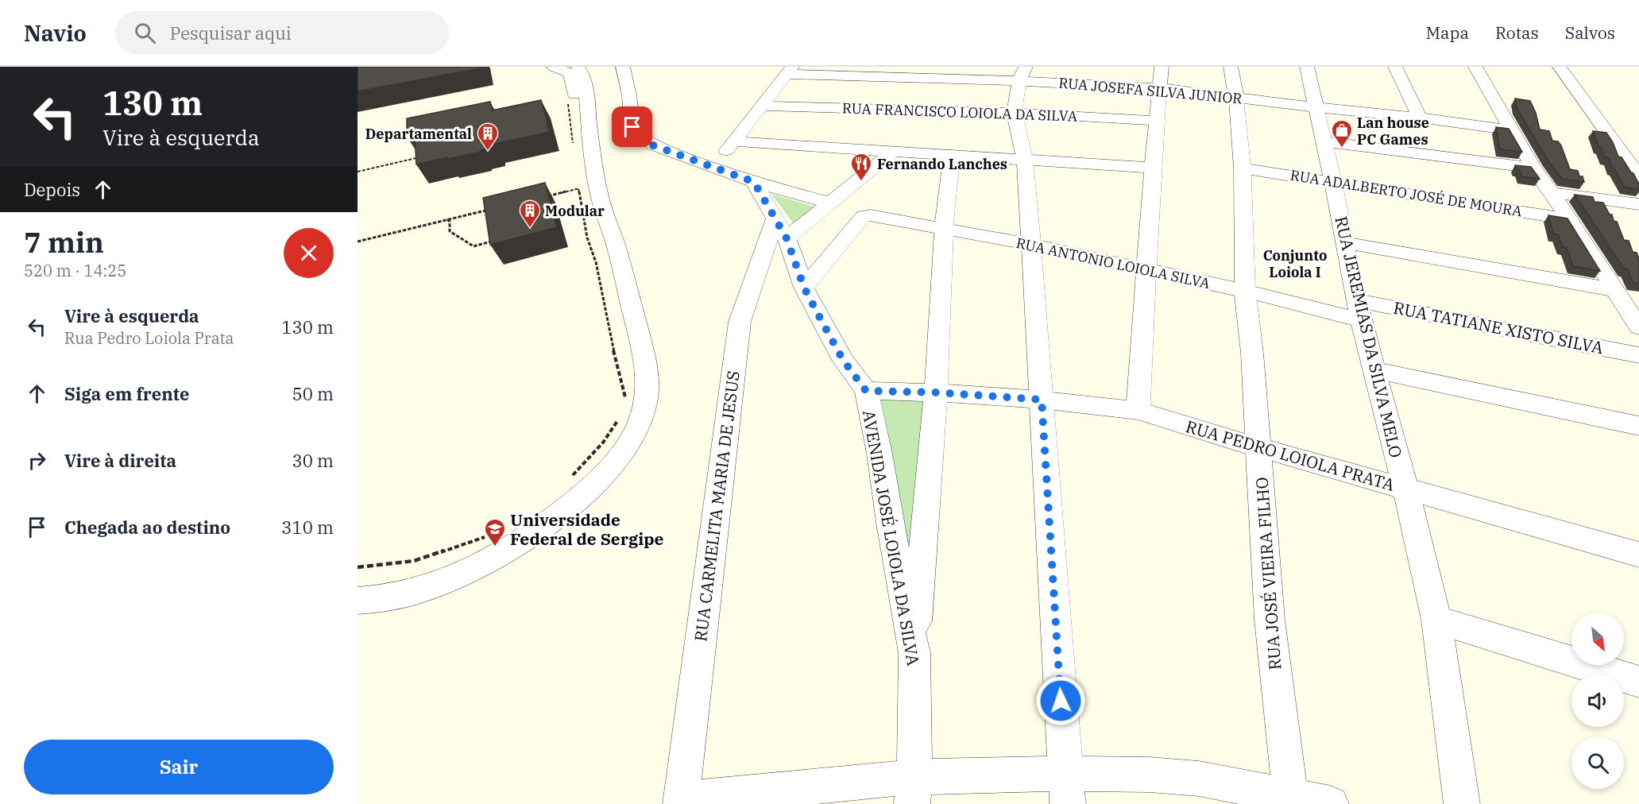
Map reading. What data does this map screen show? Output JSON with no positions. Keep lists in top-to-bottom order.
{
  "streets": {
    "street": [
      "RUA JOSEFA SILVA JUNIOR",
      "RUA FRANCISCO LOIOLA DA SILVA",
      "RUA ADALBERTO JOSÉ DE MOURA",
      "RUA ANTONIO LOIOLA SILVA",
      "RUA TATIANE XISTO SILVA",
      "RUA JEREMIAS DA SILVA MELO",
      "RUA PEDRO LOIOLA PRATA",
      "RUA CARMELITA MARIA DE JESUS",
      "AVENIDA JOSÉ LOIOLA DA SILVA",
      "RUA JOSÉ VIEIRA FILHO"
    ]
  },
  "crossings": [
    ["RUA JOSEFA SILVA JUNIOR", "RUA JEREMIAS DA SILVA MELO"],
    ["RUA JOSEFA SILVA JUNIOR", "RUA JOSÉ VIEIRA FILHO"],
    ["RUA ADALBERTO JOSÉ DE MOURA", "RUA JEREMIAS DA SILVA MELO"],
    ["RUA ADALBERTO JOSÉ DE MOURA", "RUA JOSÉ VIEIRA FILHO"],
    ["RUA ANTONIO LOIOLA SILVA", "RUA TATIANE XISTO SILVA"],
    ["RUA ANTONIO LOIOLA SILVA", "RUA JEREMIAS DA SILVA MELO"],
    ["RUA ANTONIO LOIOLA SILVA", "AVENIDA JOSÉ LOIOLA DA SILVA"],
    ["RUA ANTONIO LOIOLA SILVA", "RUA JOSÉ VIEIRA FILHO"],
    ["RUA TATIANE XISTO SILVA", "RUA JEREMIAS DA SILVA MELO"],
    ["RUA JEREMIAS DA SILVA MELO", "RUA PEDRO LOIOLA PRATA"],
    ["RUA PEDRO LOIOLA PRATA", "AVENIDA JOSÉ LOIOLA DA SILVA"],
    ["RUA PEDRO LOIOLA PRATA", "RUA JOSÉ VIEIRA FILHO"],
    ["RUA CARMELITA MARIA DE JESUS", "AVENIDA JOSÉ LOIOLA DA SILVA"]
  ],
  "districts": ["Conjunto Loiola I"],
  "places": {
    "shop": ["Lan house PC Games"],
    "building": ["Departamental", "Modular"],
    "restaurant": ["Fernando Lanches"],
    "school or university": ["Universidade Federal de Sergipe"]
  },
  "north": "bottom right",
  "page": {
    "header": "Navio",
    "search": "Pesquisar aqui",
    "nav": ["Mapa", "Rotas", "Salvos"],
    "turn": ["130 m", "Vire à esquerda"],
    "then": "Depois",
    "heading": ["7 min", "520 m · 14:25"],
    "list": [
      {
        "name": "Vire à esquerda",
        "note": "Rua Pedro Loiola Prata",
        "value": "130 m"
      },
      {
        "name": "Siga em frente",
        "value": "50 m"
      },
      {
        "name": "Vire à direita",
        "value": "30 m"
      },
      {
        "name": "Chegada ao destino",
        "value": "310 m"
      }
    ],
    "buttons": "Sair"
  }
}
